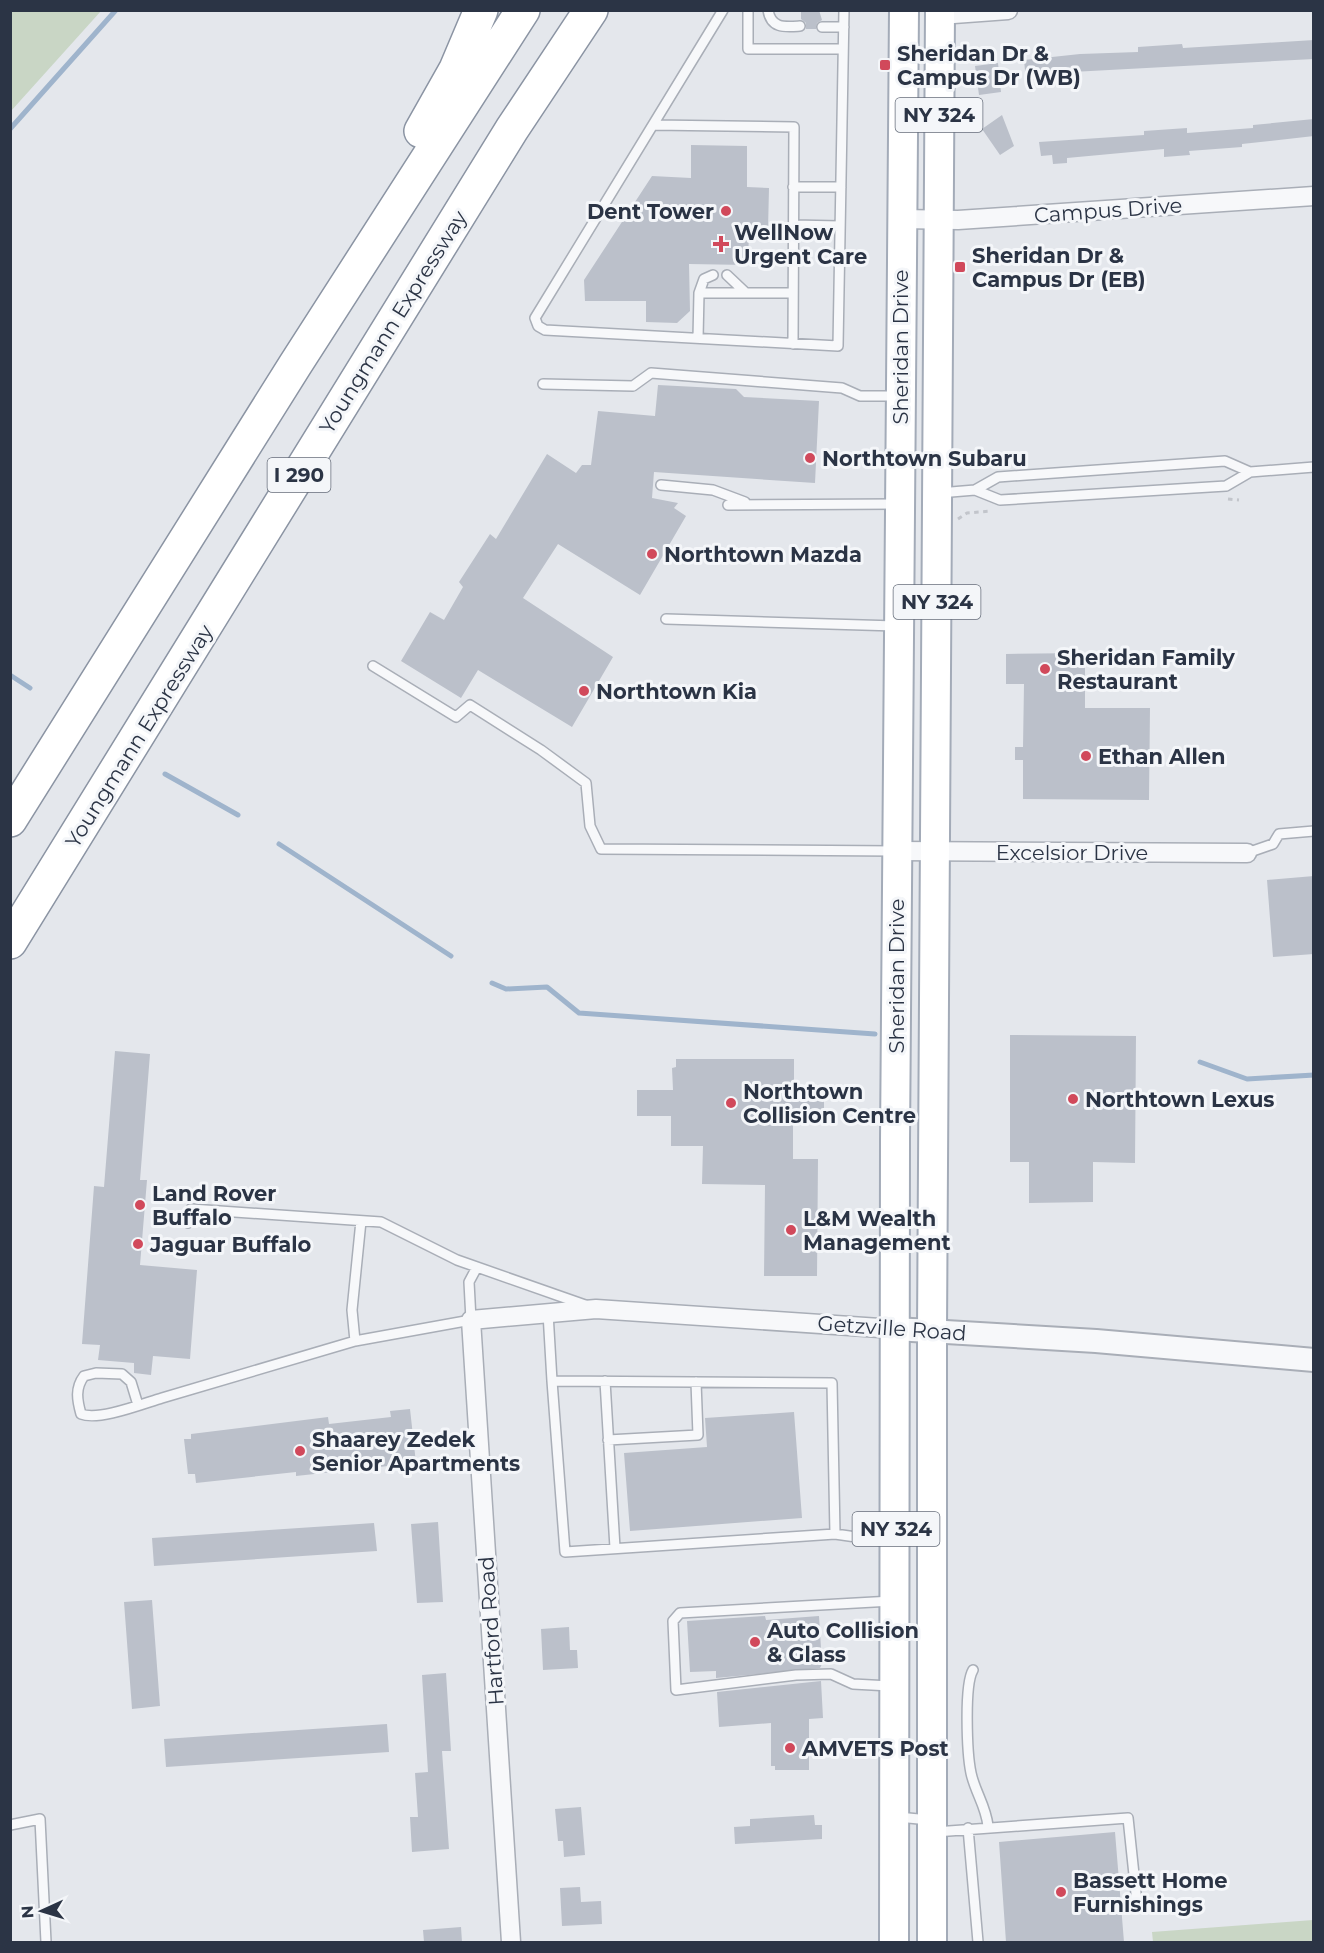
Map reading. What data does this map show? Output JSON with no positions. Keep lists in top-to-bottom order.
{
  "streets": {
    "highway": ["Youngmann Expressway", "I 290"],
    "main road": ["NY 324", "Sheridan Drive"],
    "street": [
      "Campus Drive",
      "Excelsior Drive",
      "Getzville Road",
      "Hartford Road"
    ]
  },
  "crossings": [
    ["Campus Drive", "Sheridan Drive"],
    ["Sheridan Drive", "Excelsior Drive"],
    ["Sheridan Drive", "Getzville Road"],
    ["Getzville Road", "Hartford Road"]
  ],
  "places": {
    "transit": ["Sheridan Dr & Campus Dr (WB)", "Sheridan Dr & Campus Dr (EB)"],
    "other": [
      "Dent Tower",
      "Northtown Subaru",
      "Northtown Mazda",
      "Sheridan Family Restaurant",
      "Northtown Kia",
      "Ethan Allen",
      "Northtown Lexus",
      "Northtown Collision Centre",
      "Land Rover Buffalo",
      "L&M Wealth Management",
      "Jaguar Buffalo",
      "Shaarey Zedek Senior Apartments",
      "Auto Collision & Glass",
      "AMVETS Post",
      "Bassett Home Furnishings"
    ],
    "health": ["WellNow Urgent Care"]
  },
  "north": "left"
}
